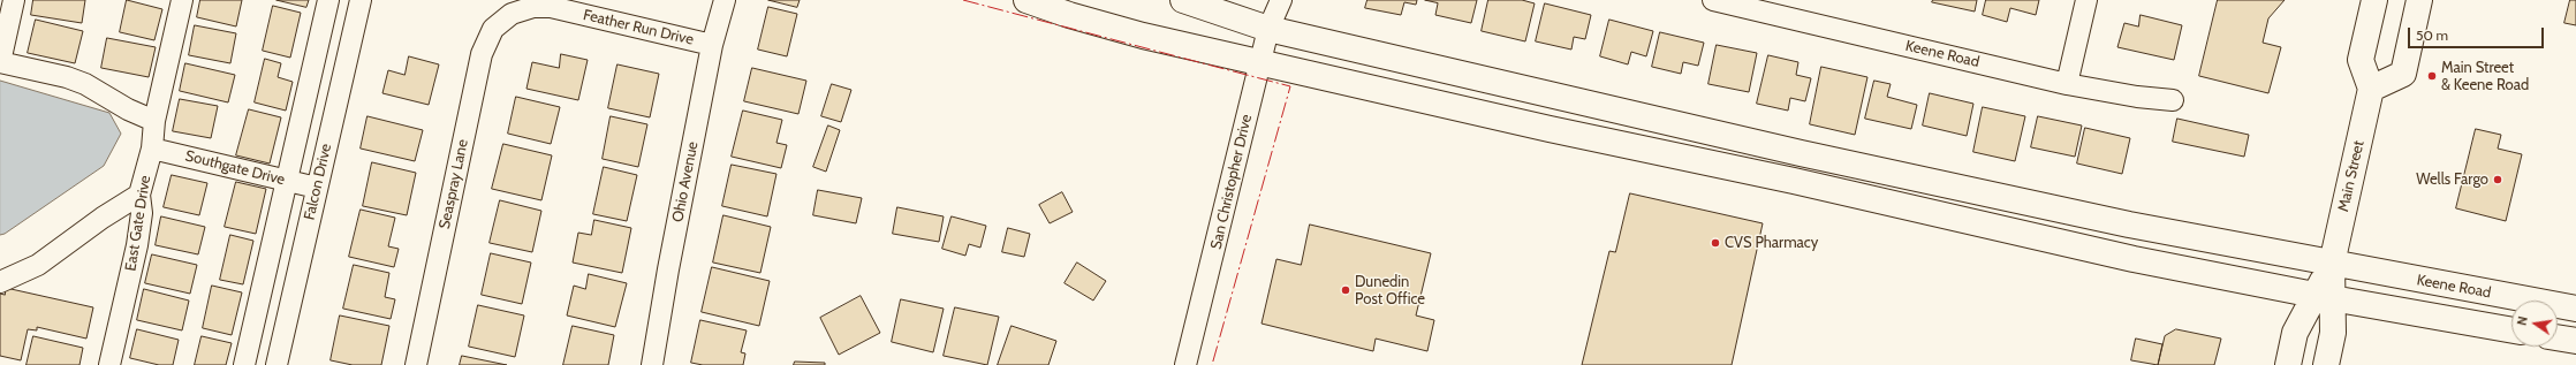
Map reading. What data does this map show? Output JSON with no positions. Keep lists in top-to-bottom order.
{
  "streets": {
    "main road": ["Keene Road", "Main Street"],
    "street": [
      "Feather Run Drive",
      "Southgate Drive",
      "Falcon Drive",
      "Ohio Avenue",
      "San Christopher Drive",
      "Seaspray Lane",
      "East Gate Drive"
    ]
  },
  "crossings": [
    ["Feather Run Drive", "Ohio Avenue"],
    ["Feather Run Drive", "Seaspray Lane"],
    ["Keene Road", "Main Street"],
    ["Keene Road", "San Christopher Drive"],
    ["Southgate Drive", "Falcon Drive"],
    ["Southgate Drive", "East Gate Drive"]
  ],
  "places": [
    "Main Street & Keene Road",
    "Wells Fargo",
    "CVS Pharmacy",
    "Dunedin Post Office"
  ],
  "scale_bar": "50 m",
  "north": "left"
}
